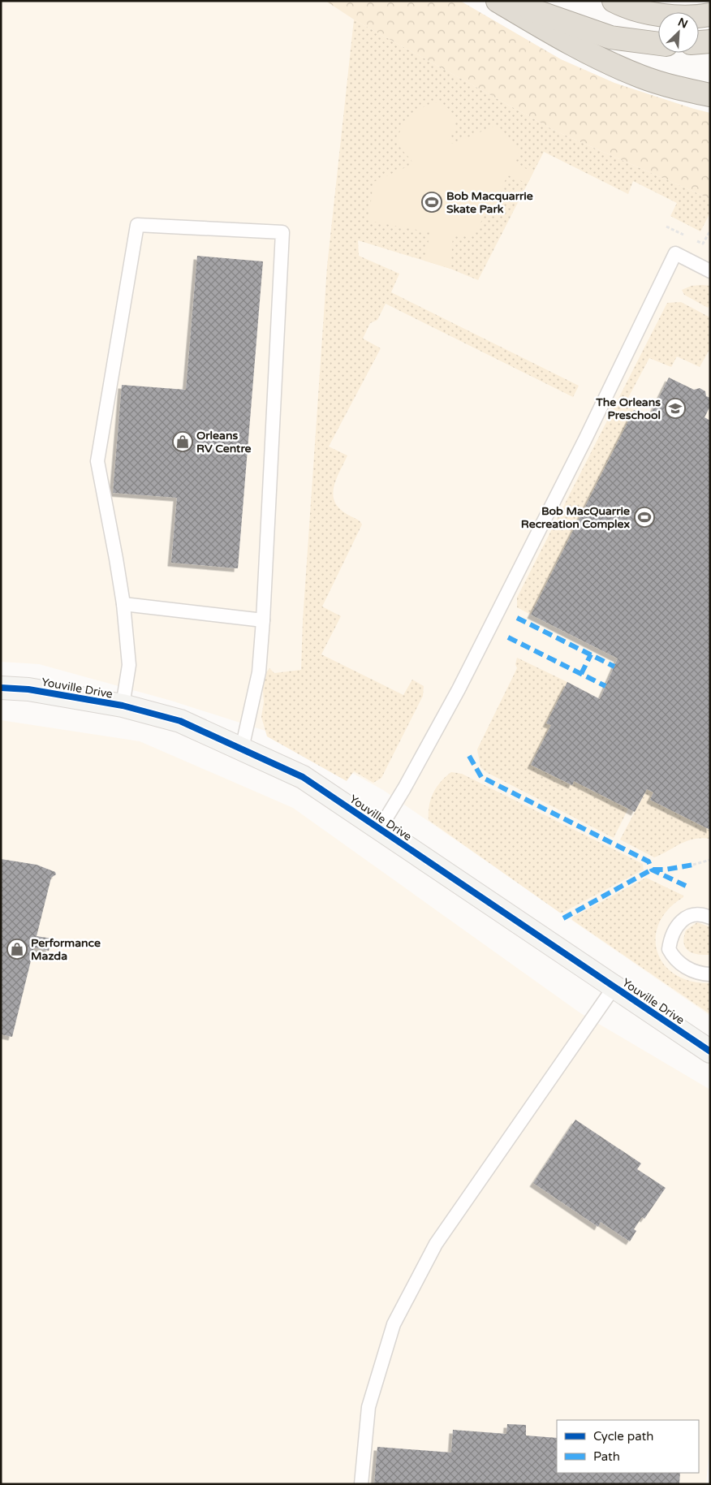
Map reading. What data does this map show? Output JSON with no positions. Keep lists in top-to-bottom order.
{
  "streets": {
    "street": ["Youville Drive"]
  },
  "places": {
    "sports": ["Bob Macquarrie Skate Park", "Bob MacQuarrie Recreation Complex"],
    "school or university": ["The Orleans Preschool"],
    "shop": ["Orleans RV Centre", "Performance Mazda"]
  },
  "legend": ["Cycle path", "Path"],
  "north": "top right"
}
